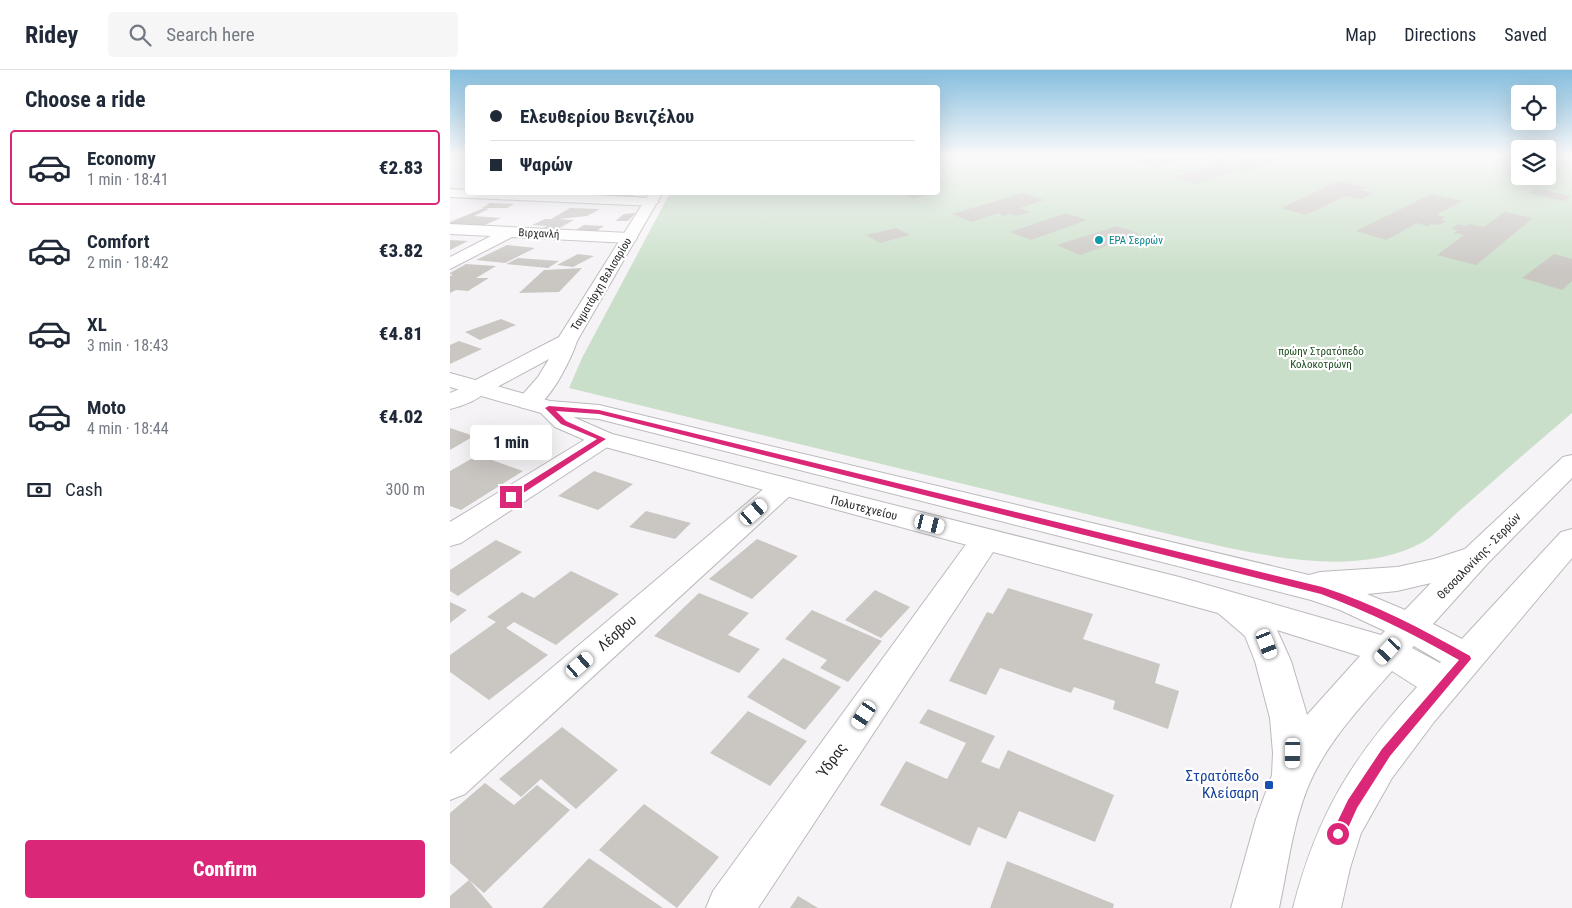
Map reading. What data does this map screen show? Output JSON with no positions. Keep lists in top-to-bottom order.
{
  "streets": {
    "main road": [
      "Βιρχανλή",
      "Ταγματάρχη Βελισαρίου",
      "Πολυτεχνείου",
      "Θεσσαλονίκης - Σερρών",
      "Λέσβου",
      "Ύδρας"
    ]
  },
  "crossings": [
    ["Βιρχανλή", "Ταγματάρχη Βελισαρίου"],
    ["Ταγματάρχη Βελισαρίου", "Πολυτεχνείου"],
    ["Πολυτεχνείου", "Λέσβου"],
    ["Πολυτεχνείου", "Ύδρας"]
  ],
  "parks": ["πρώην Στρατόπεδο Κολοκοτρώνη"],
  "places": {
    "other": ["ΕΡΑ Σερρών"],
    "transit": ["Στρατόπεδο Κλείσαρη"]
  },
  "page": {
    "header": "Ridey",
    "search": "Search here",
    "nav": ["Map", "Directions", "Saved"],
    "heading": "Choose a ride",
    "banner": ["Ελευθερίου Βενιζέλου", "Ψαρών"],
    "list": [
      {
        "name": "Economy",
        "note": "1 min · 18:41",
        "value": "€2.83"
      },
      {
        "name": "Comfort",
        "note": "2 min · 18:42",
        "value": "€3.82"
      },
      {
        "name": "XL",
        "note": "3 min · 18:43",
        "value": "€4.81"
      },
      {
        "name": "Moto",
        "note": "4 min · 18:44",
        "value": "€4.02"
      }
    ],
    "bubble": "1 min",
    "pay": ["Cash", "300 m"],
    "buttons": "Confirm"
  }
}
